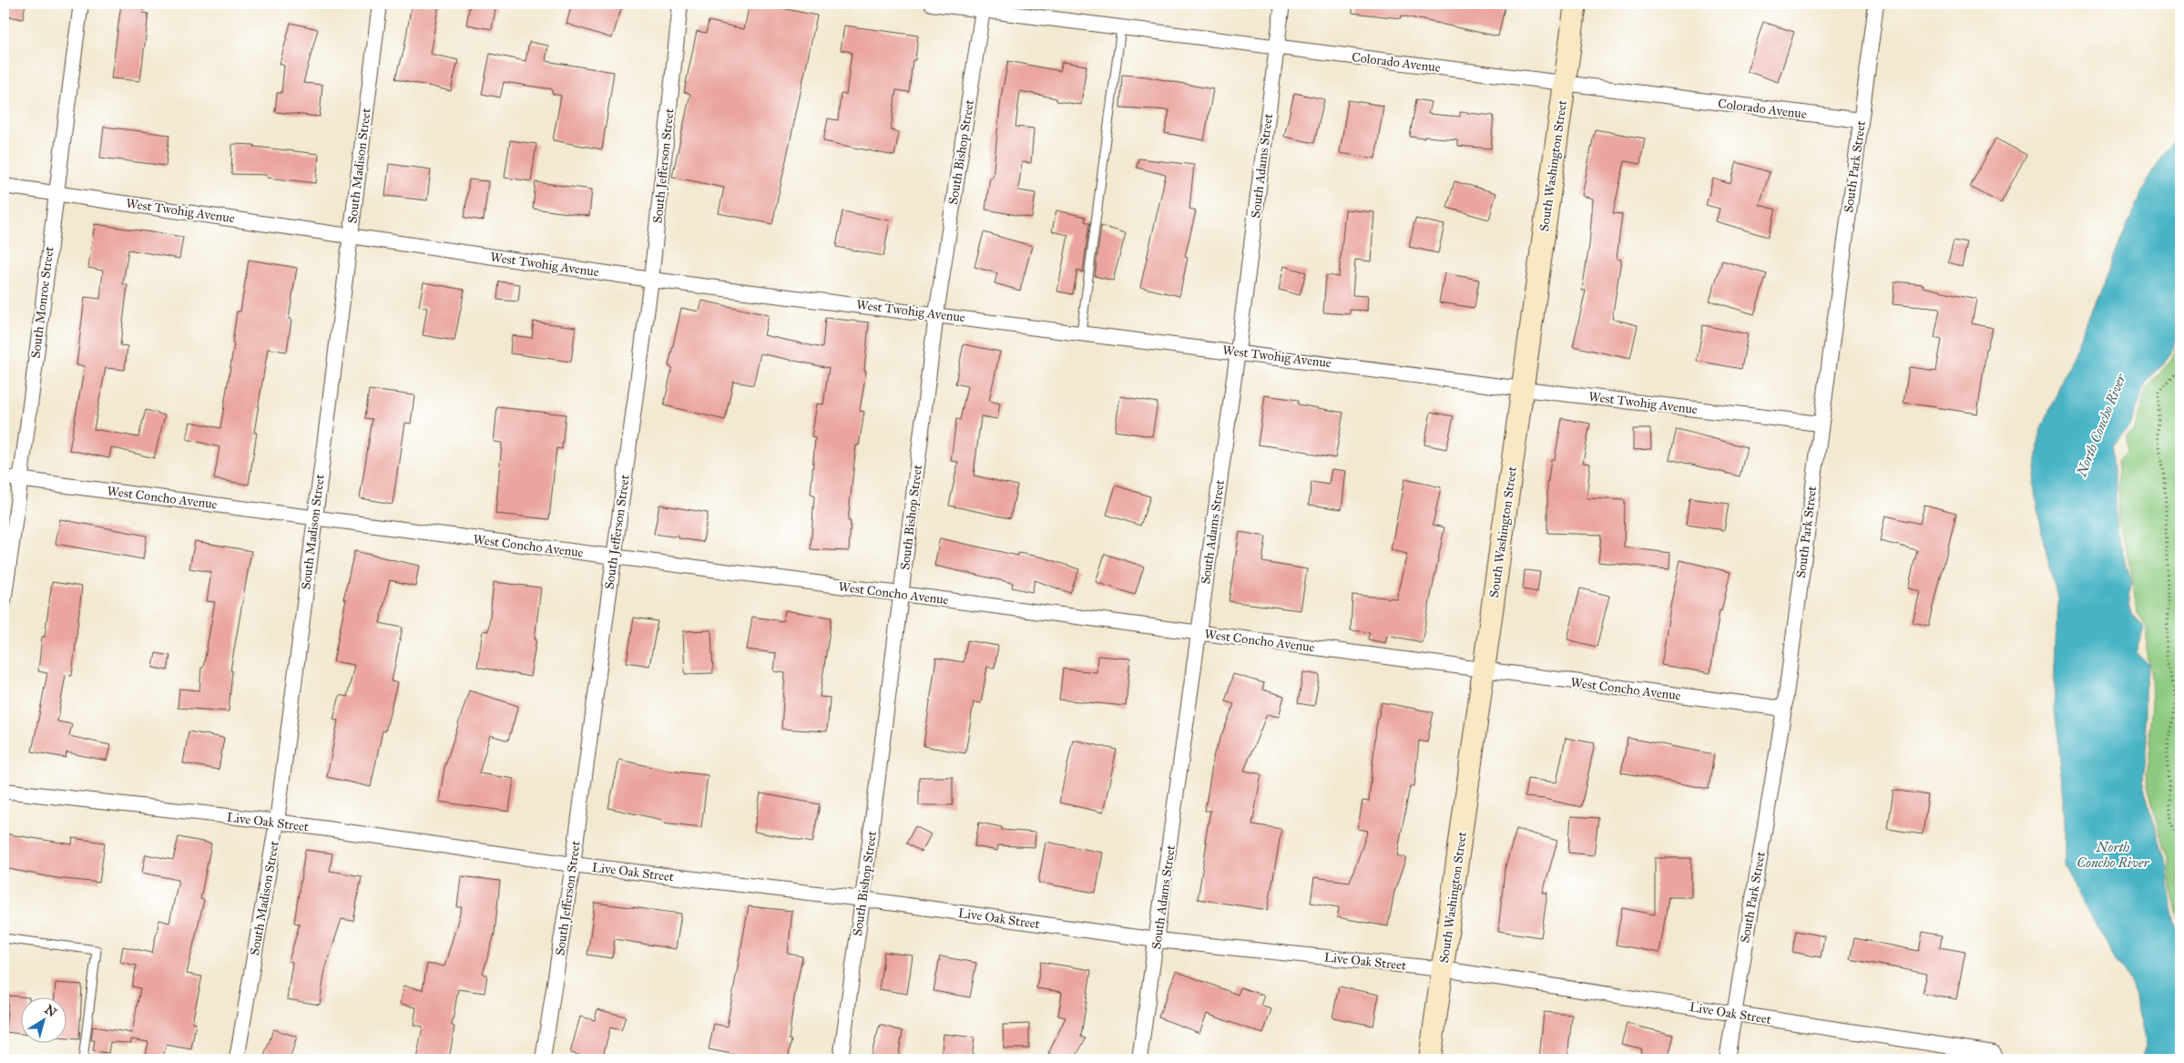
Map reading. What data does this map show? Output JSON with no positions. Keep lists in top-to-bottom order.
{
  "streets": {
    "street": [
      "Colorado Avenue",
      "South Bishop Street",
      "South Madison Street",
      "South Jefferson Street",
      "South Adams Street",
      "South Washington Street",
      "South Park Street",
      "West Twohig Avenue",
      "South Monroe Street",
      "West Concho Avenue",
      "Live Oak Street"
    ]
  },
  "crossings": [
    ["Colorado Avenue", "South Bishop Street"],
    ["Colorado Avenue", "South Adams Street"],
    ["Colorado Avenue", "South Washington Street"],
    ["Colorado Avenue", "South Park Street"],
    ["South Bishop Street", "West Twohig Avenue"],
    ["South Bishop Street", "West Concho Avenue"],
    ["South Bishop Street", "Live Oak Street"],
    ["South Madison Street", "West Twohig Avenue"],
    ["South Madison Street", "West Concho Avenue"],
    ["South Madison Street", "Live Oak Street"],
    ["South Jefferson Street", "West Twohig Avenue"],
    ["South Jefferson Street", "West Concho Avenue"],
    ["South Jefferson Street", "Live Oak Street"],
    ["South Adams Street", "West Twohig Avenue"],
    ["South Adams Street", "West Concho Avenue"],
    ["South Adams Street", "Live Oak Street"],
    ["South Washington Street", "West Twohig Avenue"],
    ["South Washington Street", "West Concho Avenue"],
    ["South Washington Street", "Live Oak Street"],
    ["South Park Street", "West Twohig Avenue"],
    ["South Park Street", "West Concho Avenue"],
    ["South Park Street", "Live Oak Street"],
    ["West Twohig Avenue", "South Monroe Street"],
    ["South Monroe Street", "West Concho Avenue"]
  ],
  "water": ["North Concho River"],
  "north": "top right"
}
